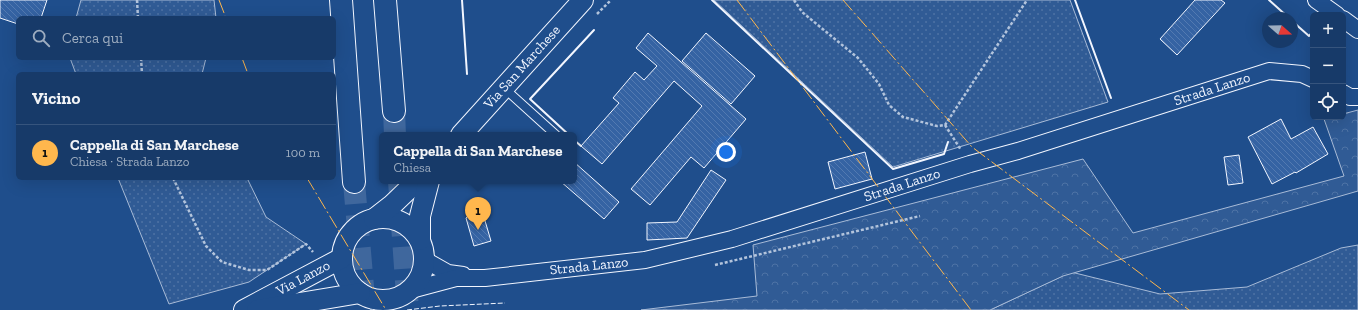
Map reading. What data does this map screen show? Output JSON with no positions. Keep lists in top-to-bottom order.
{
  "streets": {
    "street": ["Via San Marchese", "Strada Lanzo", "Via Lanzo"]
  },
  "crossings": [
    ["Strada Lanzo", "Via Lanzo"]
  ],
  "north": "right",
  "page": {
    "map_buttons": ["+", "−"],
    "search": "Cerca qui",
    "heading": "Vicino",
    "list": [
      {
        "mark": "1",
        "name": "Cappella di San Marchese",
        "note": "Chiesa · Strada Lanzo",
        "value": "100 m"
      }
    ],
    "popup": ["Cappella di San Marchese", "Chiesa"],
    "pins": "1"
  }
}
